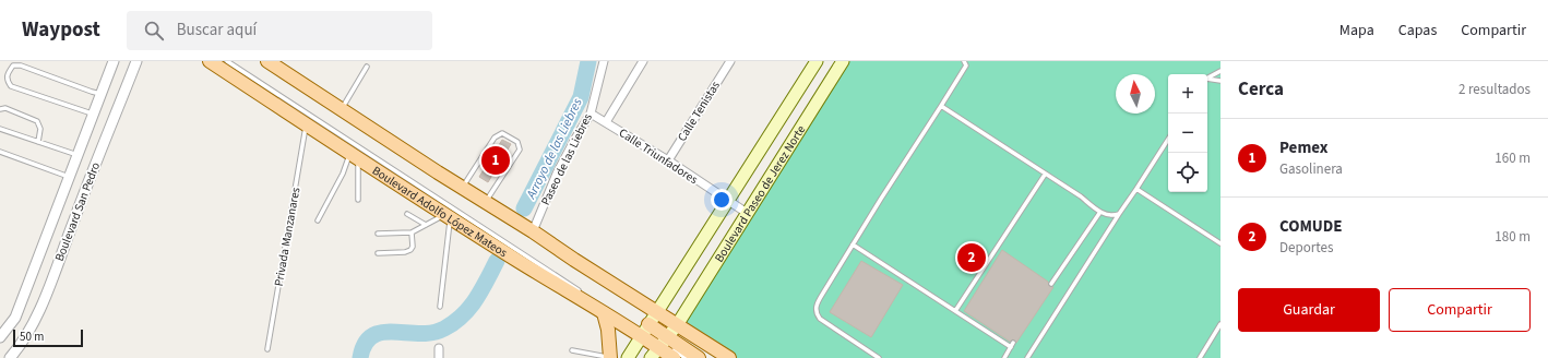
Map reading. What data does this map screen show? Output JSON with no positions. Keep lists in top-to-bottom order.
{
  "streets": {
    "main road": ["Boulevard Paseo de Jerez Norte", "Boulevard Adolfo López Mateos"],
    "street": [
      "Calle Tenistas",
      "Calle Triunfadores",
      "Paseo de las Liebres",
      "Boulevard San Pedro"
    ],
    "lane": ["Privada Manzanares"]
  },
  "crossings": [
    ["Calle Tenistas", "Calle Triunfadores"],
    ["Calle Triunfadores", "Paseo de las Liebres"],
    ["Calle Triunfadores", "Boulevard Paseo de Jerez Norte"],
    ["Boulevard Paseo de Jerez Norte", "Boulevard Adolfo López Mateos"],
    ["Boulevard Adolfo López Mateos", "Privada Manzanares"]
  ],
  "water": ["Arroyo de las Liebres"],
  "scale_bar": "50 m",
  "north": "top",
  "page": {
    "header": "Waypost",
    "search": "Buscar aquí",
    "nav": ["Mapa", "Capas", "Compartir"],
    "heading": ["Cerca", "2 resultados"],
    "map_buttons": ["+", "−"],
    "list": [
      {
        "mark": "1",
        "name": "Pemex",
        "note": "Gasolinera",
        "value": "160 m"
      },
      {
        "mark": "2",
        "name": "COMUDE",
        "note": "Deportes",
        "value": "180 m"
      }
    ],
    "pins": ["1", "2"],
    "buttons": ["Guardar", "Compartir"],
    "scale": "50 m"
  }
}
